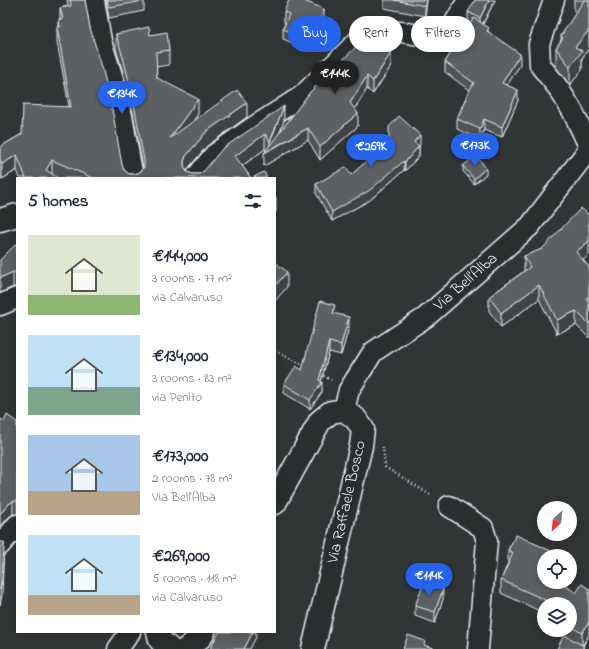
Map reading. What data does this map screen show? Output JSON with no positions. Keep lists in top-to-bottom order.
{
  "streets": {
    "street": ["Via Bell'Alba", "Via Raffaele Bosco"]
  },
  "crossings": [
    ["Via Bell'Alba", "Via Raffaele Bosco"]
  ],
  "north": "bottom left",
  "page": {
    "chip": ["Buy", "Rent", "Filters"],
    "price": [
      "€144K",
      "€134K",
      "€173K",
      "€269K",
      "€114K"
    ],
    "heading": "5 homes",
    "list": [
      {
        "name": "€144,000",
        "note": "3 rooms · 77 m² · via Calvaruso"
      },
      {
        "name": "€134,000",
        "note": "3 rooms · 83 m² · via Penito"
      },
      {
        "name": "€173,000",
        "note": "2 rooms · 78 m² · Via Bell'Alba"
      },
      {
        "name": "€269,000",
        "note": "5 rooms · 118 m² · via Calvaruso"
      }
    ]
  }
}
